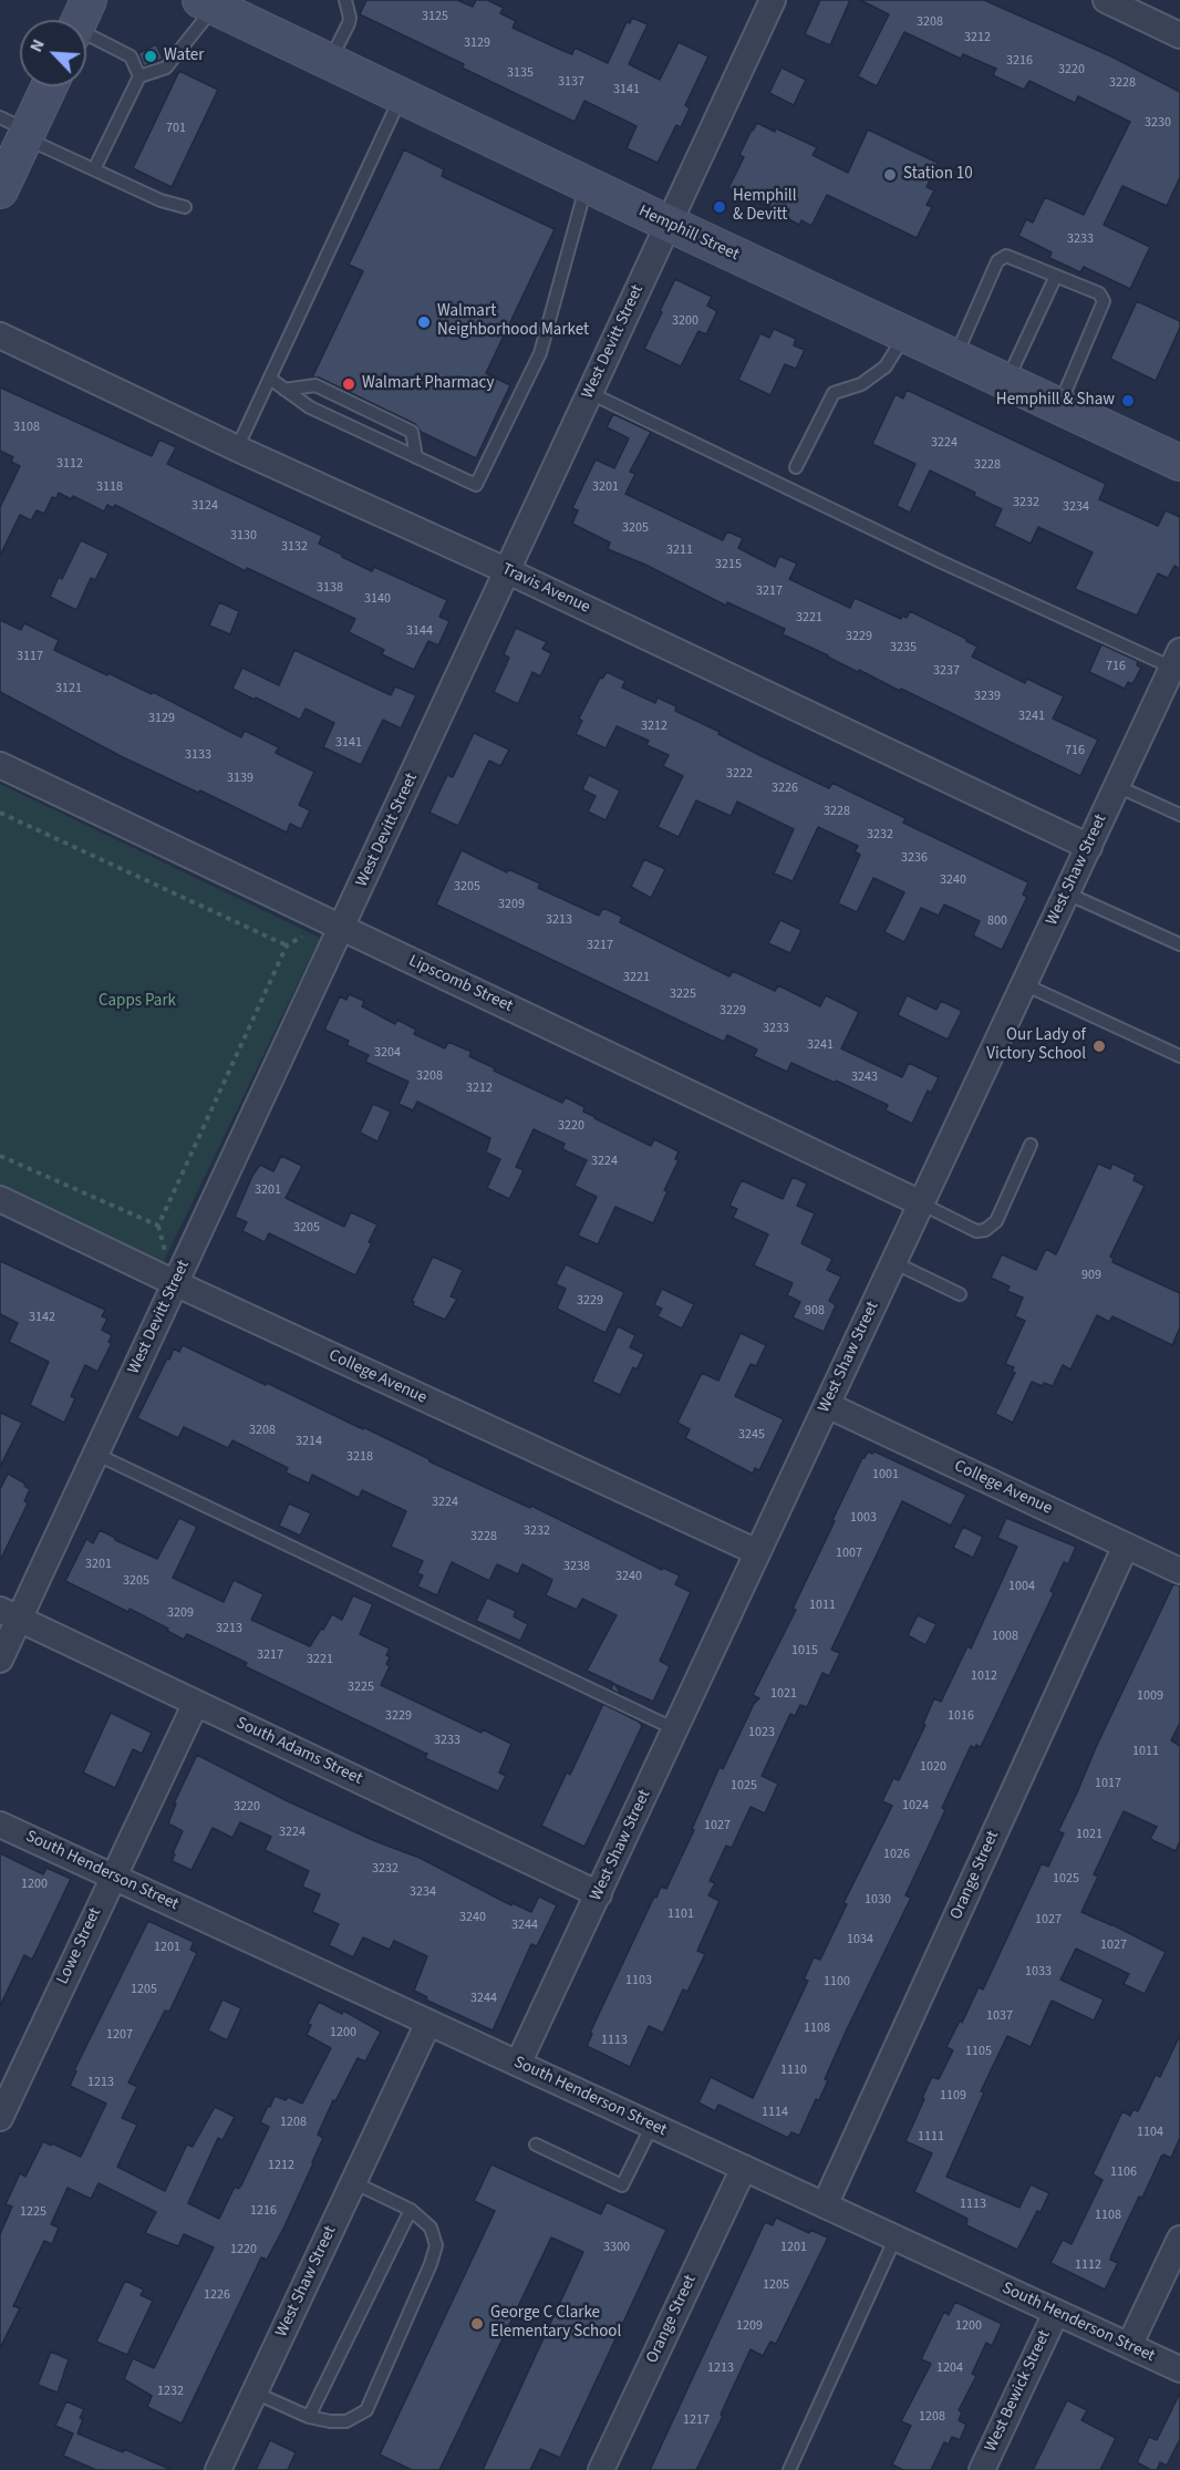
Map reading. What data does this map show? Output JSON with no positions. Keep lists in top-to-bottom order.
{
  "streets": {
    "main road": ["Hemphill Street"],
    "street": [
      "West Devitt Street",
      "Travis Avenue",
      "West Shaw Street",
      "Lipscomb Street",
      "College Avenue",
      "South Adams Street",
      "South Henderson Street",
      "Orange Street",
      "Lowe Street",
      "West Bewick Street"
    ]
  },
  "crossings": [
    ["Hemphill Street", "West Devitt Street"],
    ["West Devitt Street", "Travis Avenue"],
    ["West Devitt Street", "Lipscomb Street"],
    ["West Devitt Street", "College Avenue"],
    ["West Devitt Street", "South Adams Street"],
    ["Travis Avenue", "West Shaw Street"],
    ["West Shaw Street", "Lipscomb Street"],
    ["West Shaw Street", "College Avenue"],
    ["West Shaw Street", "South Adams Street"],
    ["West Shaw Street", "South Henderson Street"],
    ["College Avenue", "Orange Street"],
    ["South Adams Street", "Lowe Street"],
    ["South Henderson Street", "Orange Street"],
    ["South Henderson Street", "Lowe Street"],
    ["South Henderson Street", "West Bewick Street"]
  ],
  "parks": ["Capps Park"],
  "places": [
    "Water",
    "Station 10",
    "Hemphill & Devitt",
    "Walmart Neighborhood Market",
    "Walmart Pharmacy",
    "Hemphill & Shaw",
    "Our Lady of Victory School",
    "George C Clarke Elementary School"
  ],
  "house_numbers": [
    "3125",
    "3208",
    "3212",
    "3129",
    "3216",
    "3220",
    "3135",
    "3137",
    "3228",
    "3141",
    "3230",
    "701",
    "3233",
    "3200",
    "3108",
    "3224",
    "3112",
    "3228",
    "3118",
    "3201",
    "3232",
    "3124",
    "3234",
    "3205",
    "3130",
    "3132",
    "3211",
    "3215",
    "3138",
    "3217",
    "3140",
    "3221",
    "3144",
    "3229",
    "3235",
    "3117",
    "716",
    "3237",
    "3121",
    "3239",
    "3241",
    "3129",
    "3212",
    "3141",
    "716",
    "3133",
    "3222",
    "3139",
    "3226",
    "3228",
    "3232",
    "3236",
    "3240",
    "3205",
    "3209",
    "3213",
    "800",
    "3217",
    "3221",
    "3225",
    "3229",
    "3233",
    "3241",
    "3204",
    "3208",
    "3243",
    "3212",
    "3220",
    "3224",
    "3201",
    "3205",
    "909",
    "3229",
    "908",
    "3142",
    "3208",
    "3245",
    "3214",
    "3218",
    "1001",
    "3224",
    "1003",
    "3232",
    "3228",
    "1007",
    "3201",
    "3238",
    "3240",
    "3205",
    "1004",
    "1011",
    "3209",
    "3213",
    "1008",
    "1015",
    "3217",
    "3221",
    "1012",
    "3225",
    "1021",
    "1009",
    "3229",
    "1016",
    "1023",
    "3233",
    "1011",
    "1020",
    "1017",
    "1025",
    "1024",
    "3220",
    "1027",
    "3224",
    "1021",
    "1026",
    "3232",
    "1025",
    "1200",
    "3234",
    "1030",
    "1101",
    "3240",
    "1027",
    "3244",
    "1034",
    "1027",
    "1201",
    "1033",
    "1103",
    "1100",
    "1205",
    "3244",
    "1037",
    "1108",
    "1200",
    "1207",
    "1113",
    "1105",
    "1110",
    "1213",
    "1109",
    "1114",
    "1208",
    "1104",
    "1111",
    "1212",
    "1106",
    "1113",
    "1216",
    "1225",
    "1108",
    "3300",
    "1201",
    "1220",
    "1112",
    "1205",
    "1226",
    "1209",
    "1200",
    "1213",
    "1204",
    "1232",
    "1208",
    "1217"
  ],
  "north": "top left"
}
